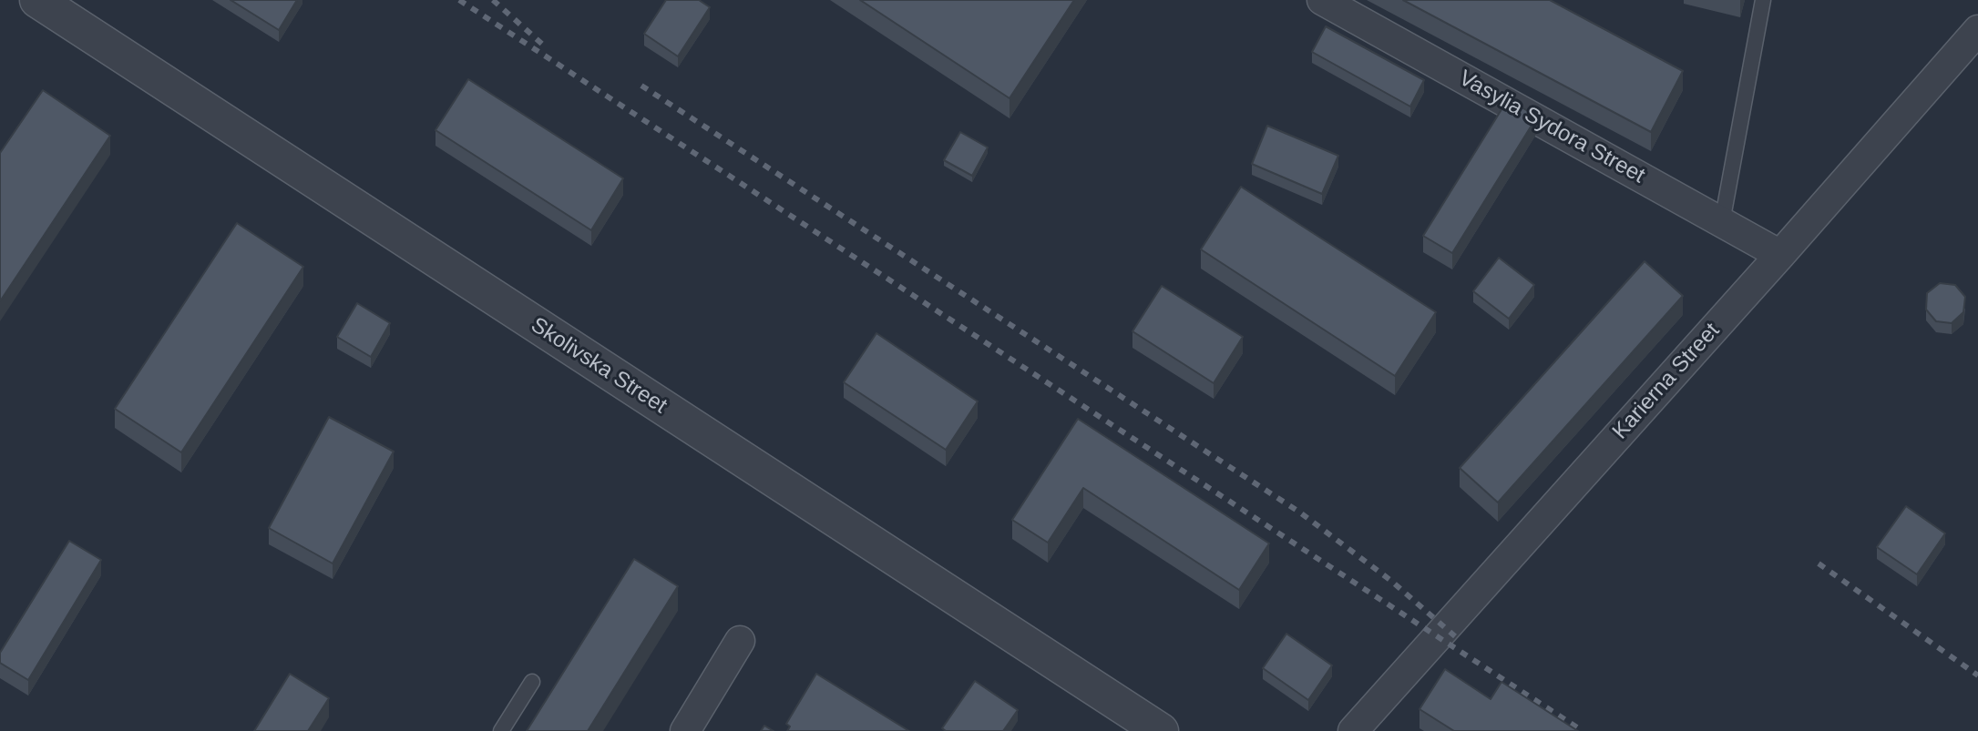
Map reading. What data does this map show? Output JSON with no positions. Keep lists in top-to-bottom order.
{
  "streets": {
    "street": ["Vasylia Sydora Street", "Skolivska Street", "Karierna Street"]
  },
  "crossings": [
    ["Vasylia Sydora Street", "Karierna Street"]
  ]
}
